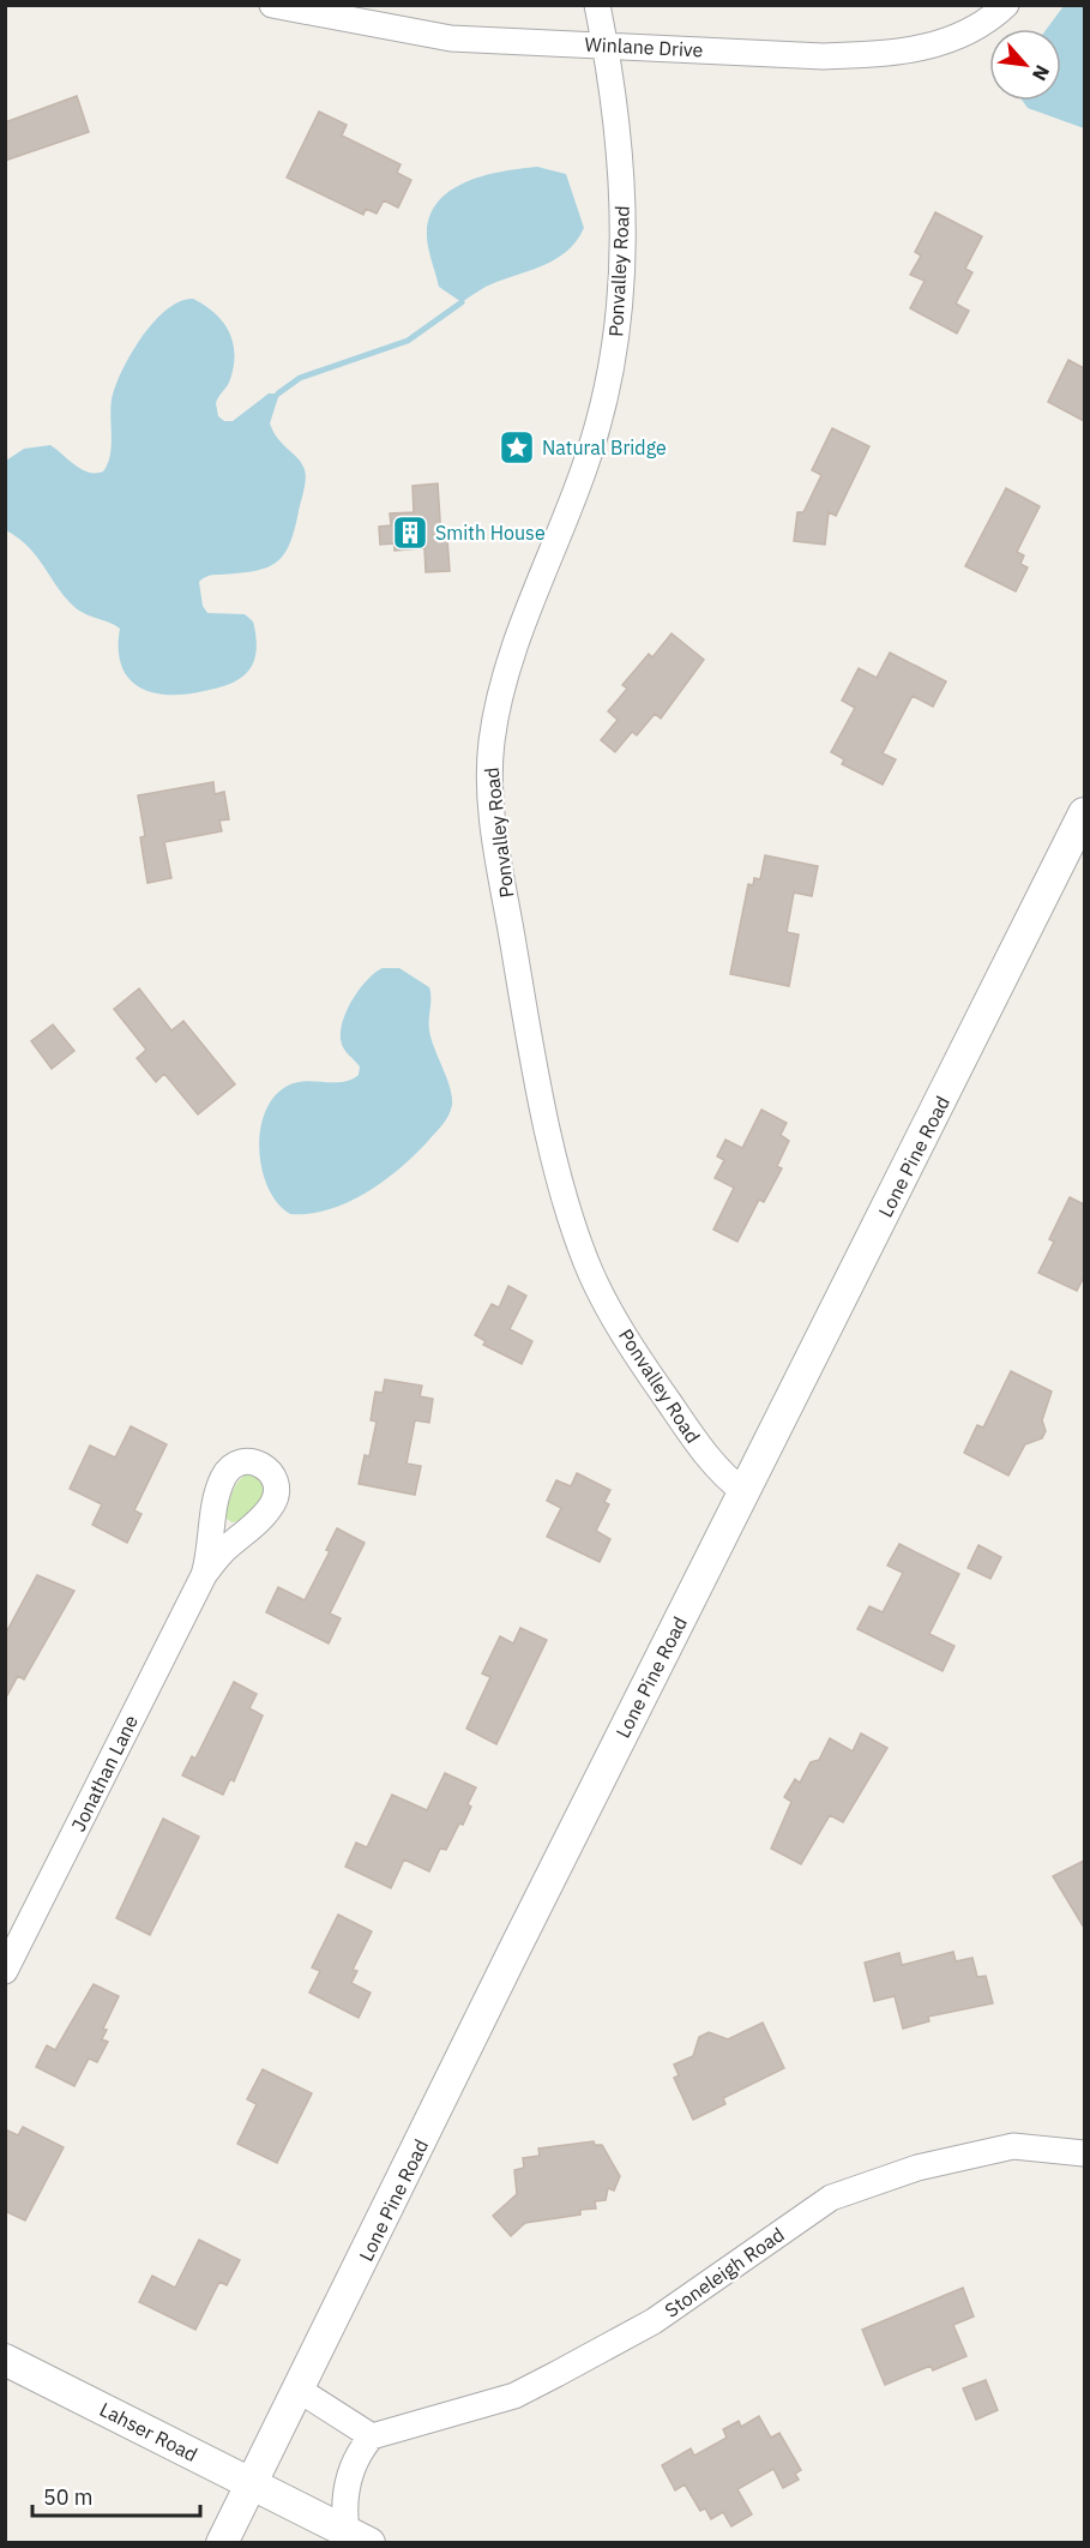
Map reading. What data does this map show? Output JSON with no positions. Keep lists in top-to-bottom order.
{
  "streets": {
    "street": [
      "Winlane Drive",
      "Ponvalley Road",
      "Lone Pine Road",
      "Jonathan Lane",
      "Stoneleigh Road",
      "Lahser Road"
    ]
  },
  "crossings": [
    ["Winlane Drive", "Ponvalley Road"],
    ["Ponvalley Road", "Lone Pine Road"],
    ["Lone Pine Road", "Lahser Road"]
  ],
  "places": {
    "place": ["Natural Bridge"],
    "building": ["Smith House"]
  },
  "scale_bar": "50 m",
  "north": "bottom right"
}
